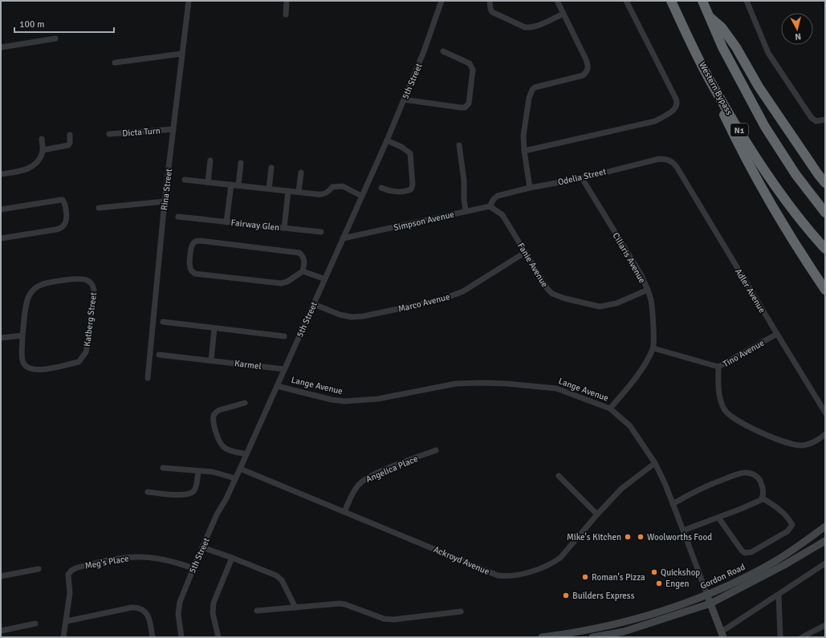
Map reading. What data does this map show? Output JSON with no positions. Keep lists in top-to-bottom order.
{
  "streets": {
    "highway": ["Western Bypass", "N1"],
    "street": [
      "5th Street",
      "Dicta Turn",
      "Odelia Street",
      "Rina Street",
      "Simpson Avenue",
      "Fairway Glen",
      "Ciliaris Avenue",
      "Fanie Avenue",
      "Adler Avenue",
      "Marco Avenue",
      "Katberg Street",
      "Tino Avenue",
      "Karmel",
      "Lange Avenue",
      "Angelica Place",
      "Ackroyd Avenue",
      "Meg's Place",
      "Gordon Road"
    ]
  },
  "crossings": [
    ["5th Street", "Simpson Avenue"],
    ["5th Street", "Marco Avenue"],
    ["5th Street", "Karmel"],
    ["5th Street", "Lange Avenue"],
    ["5th Street", "Ackroyd Avenue"],
    ["5th Street", "Meg's Place"],
    ["Dicta Turn", "Rina Street"],
    ["Odelia Street", "Simpson Avenue"],
    ["Odelia Street", "Ciliaris Avenue"],
    ["Odelia Street", "Fanie Avenue"],
    ["Odelia Street", "Adler Avenue"],
    ["Simpson Avenue", "Fanie Avenue"],
    ["Ciliaris Avenue", "Fanie Avenue"],
    ["Ciliaris Avenue", "Tino Avenue"],
    ["Fanie Avenue", "Marco Avenue"],
    ["Adler Avenue", "Tino Avenue"],
    ["Lange Avenue", "Ackroyd Avenue"],
    ["Lange Avenue", "Gordon Road"],
    ["Angelica Place", "Ackroyd Avenue"]
  ],
  "places": [
    "Mike's Kitchen",
    "Woolworths Food",
    "Quickshop",
    "Roman's Pizza",
    "Engen",
    "Builders Express"
  ],
  "scale_bar": "100 m",
  "north": "bottom"
}
